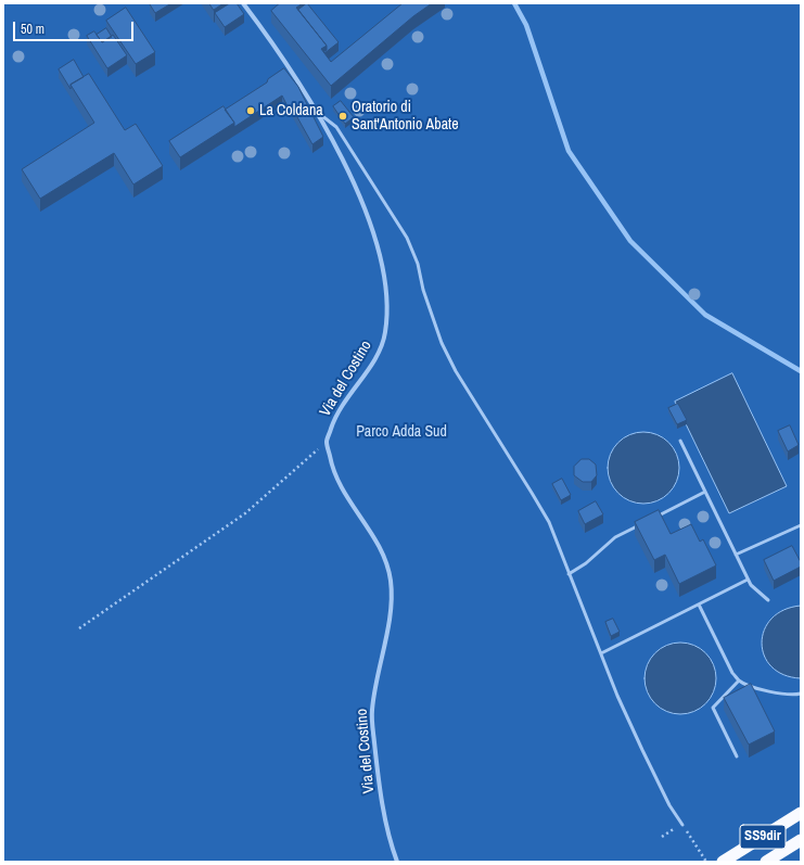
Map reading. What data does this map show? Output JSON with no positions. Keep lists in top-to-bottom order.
{
  "streets": {
    "highway": ["SS9dir"],
    "street": ["Via del Costino"]
  },
  "parks": ["Parco Adda Sud"],
  "places": ["La Coldana", "Oratorio di Sant'Antonio Abate"],
  "scale_bar": "50 m"
}
